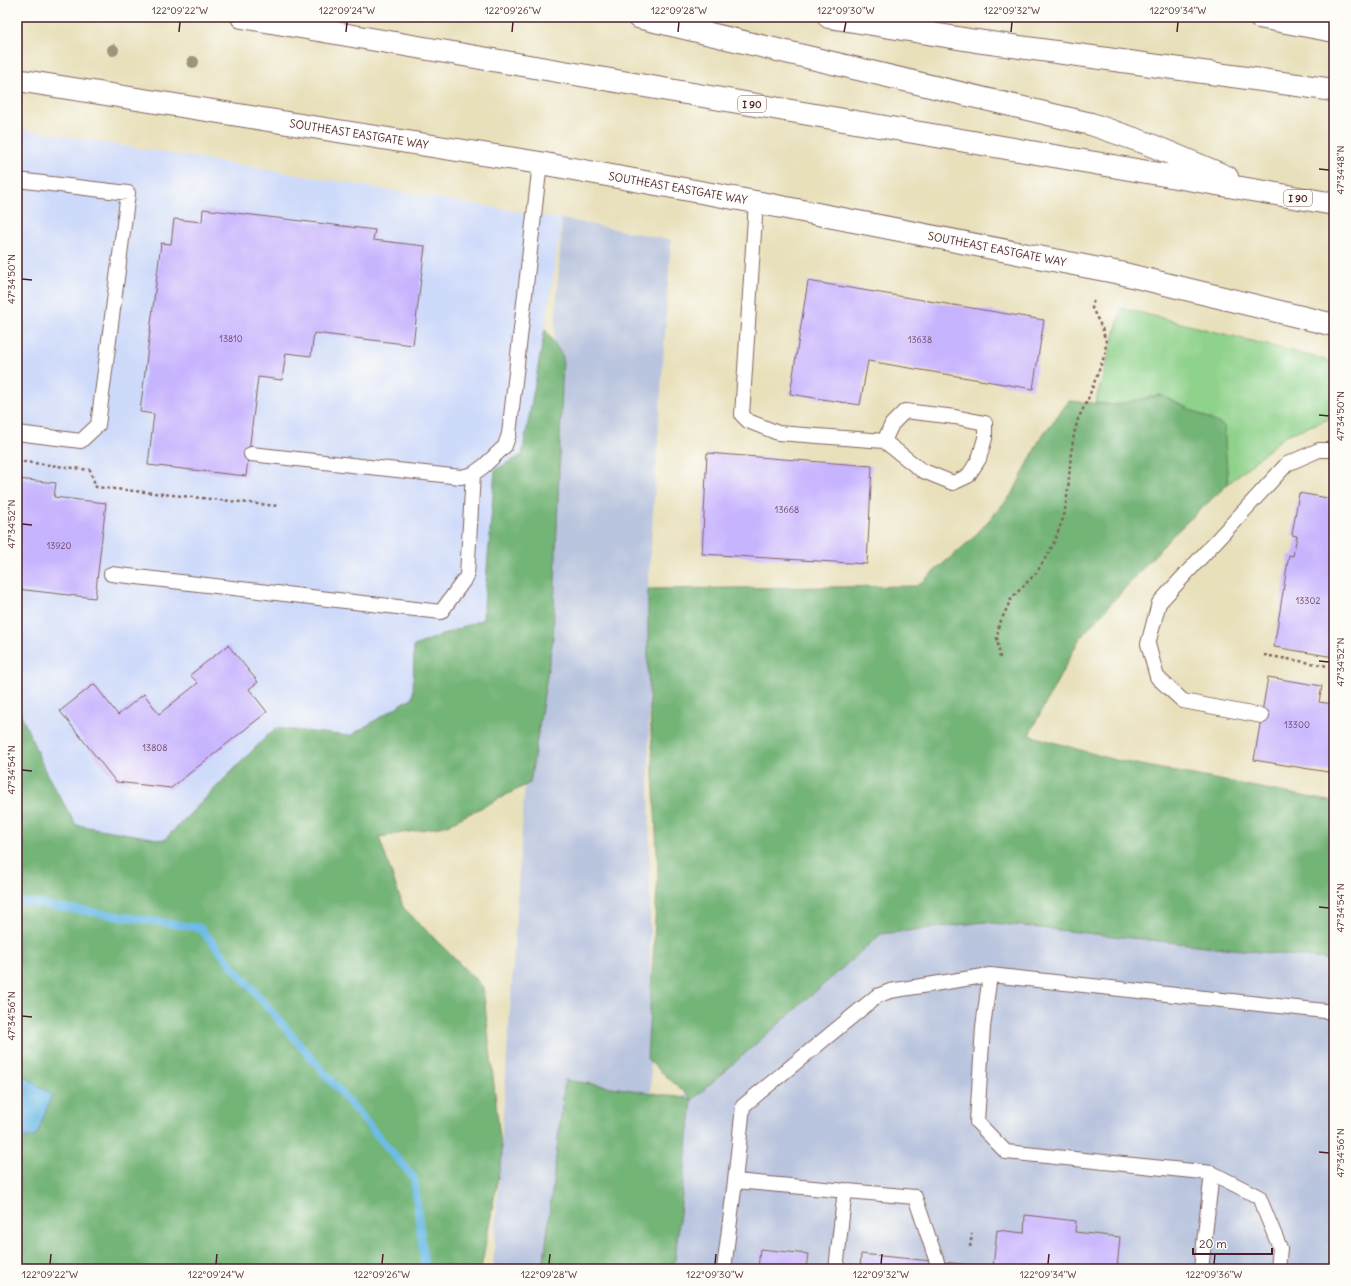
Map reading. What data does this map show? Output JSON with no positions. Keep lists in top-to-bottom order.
{
  "streets": {
    "main road": ["I 90", "SOUTHEAST EASTGATE WAY"]
  },
  "house_numbers": [
    "13810",
    "13638",
    "13668",
    "13920",
    "13302",
    "13300",
    "13808"
  ],
  "scale_bar": "20 m",
  "coordinates": [
    "122°09'22\"W",
    "122°09'24\"W",
    "122°09'26\"W",
    "122°09'28\"W",
    "122°09'30\"W",
    "122°09'32\"W",
    "122°09'34\"W",
    "47°34'48\"N",
    "47°34'50\"N",
    "47°34'52\"N",
    "47°34'54\"N",
    "47°34'56\"N",
    "122°09'36\"W"
  ]
}
